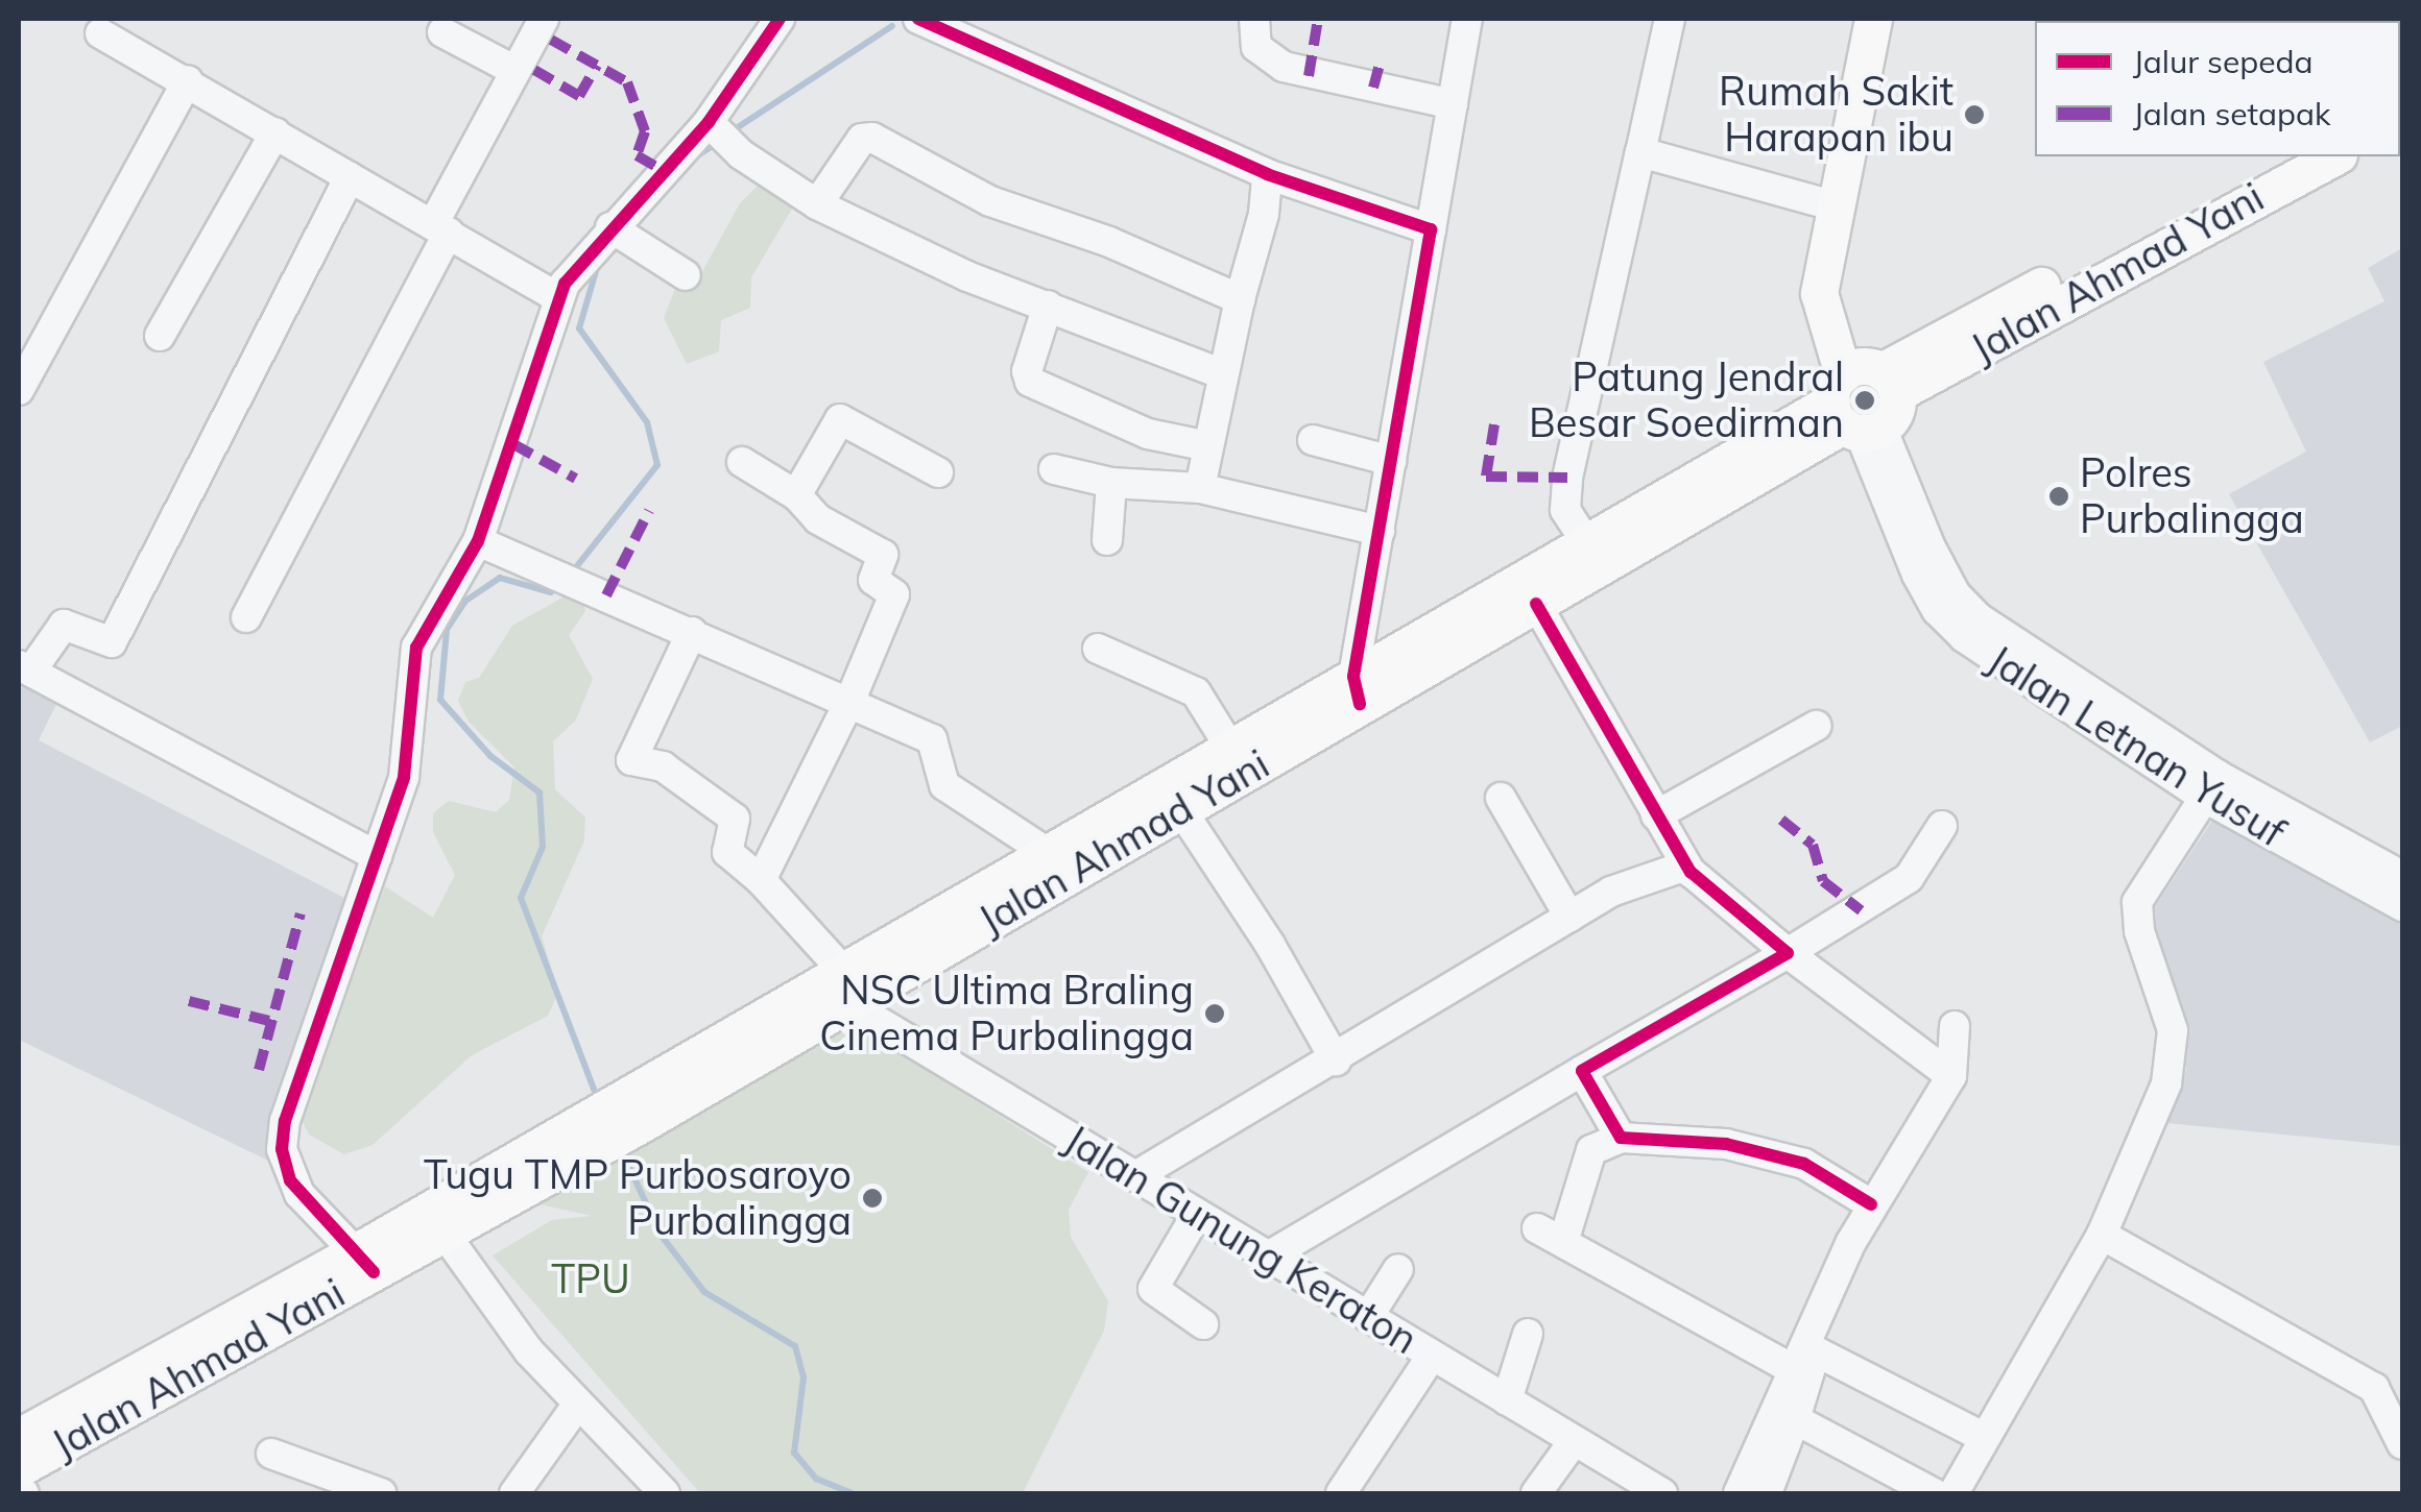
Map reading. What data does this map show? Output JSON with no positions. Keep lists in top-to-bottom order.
{
  "streets": {
    "main road": ["Jalan Ahmad Yani"],
    "street": ["Jalan Letnan Yusuf", "Jalan Gunung Keraton"]
  },
  "crossings": [
    ["Jalan Ahmad Yani", "Jalan Letnan Yusuf"],
    ["Jalan Ahmad Yani", "Jalan Gunung Keraton"]
  ],
  "parks": ["TPU"],
  "places": [
    "Rumah Sakit Harapan ibu",
    "Patung Jendral Besar Soedirman",
    "Polres Purbalingga",
    "NSC Ultima Braling Cinema Purbalingga",
    "Tugu TMP Purbosaroyo Purbalingga"
  ],
  "legend": ["Jalur sepeda", "Jalan setapak"]
}
